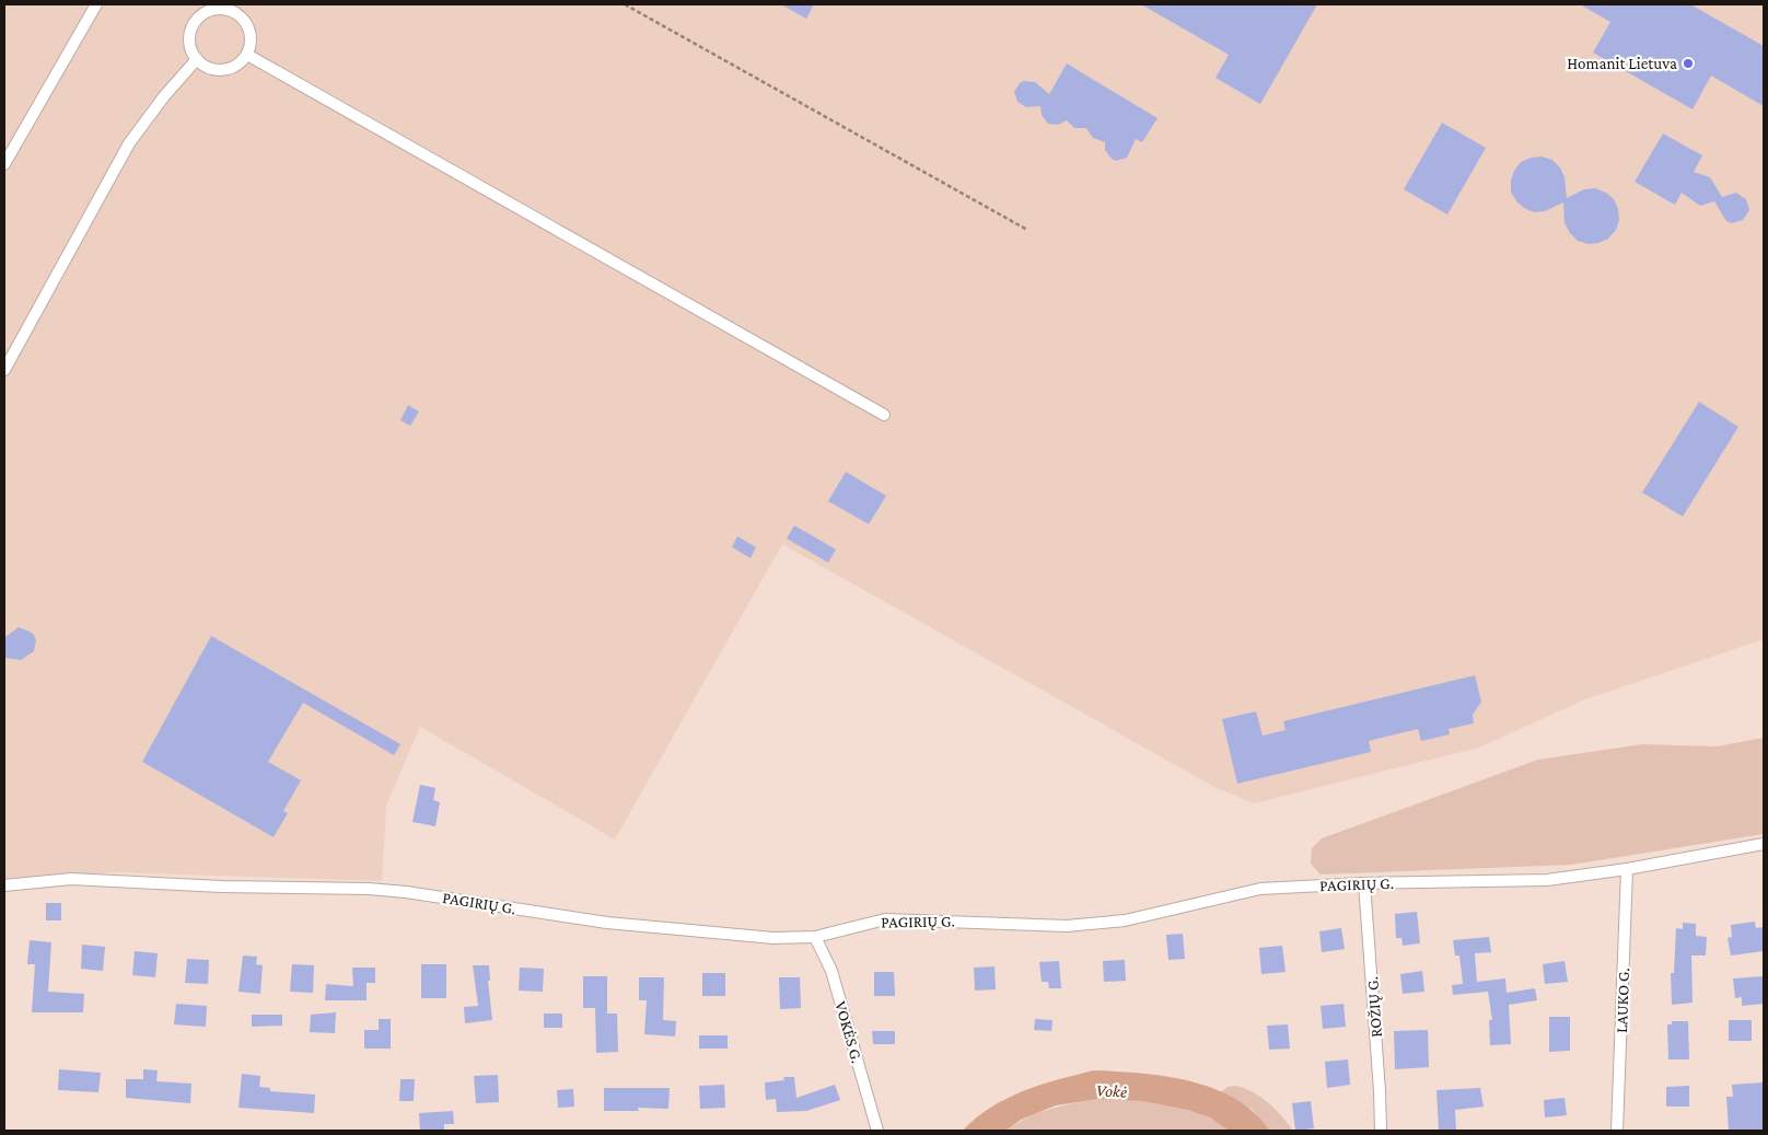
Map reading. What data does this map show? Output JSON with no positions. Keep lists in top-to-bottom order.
{
  "streets": {
    "street": [
      "PAGIRIŲ G.",
      "LAUKO G.",
      "ROŽIŲ G.",
      "VOKĖS G."
    ]
  },
  "crossings": [
    ["PAGIRIŲ G.", "LAUKO G."],
    ["PAGIRIŲ G.", "ROŽIŲ G."],
    ["PAGIRIŲ G.", "VOKĖS G."]
  ],
  "water": ["Vokė"],
  "places": ["Homanit Lietuva"]
}
